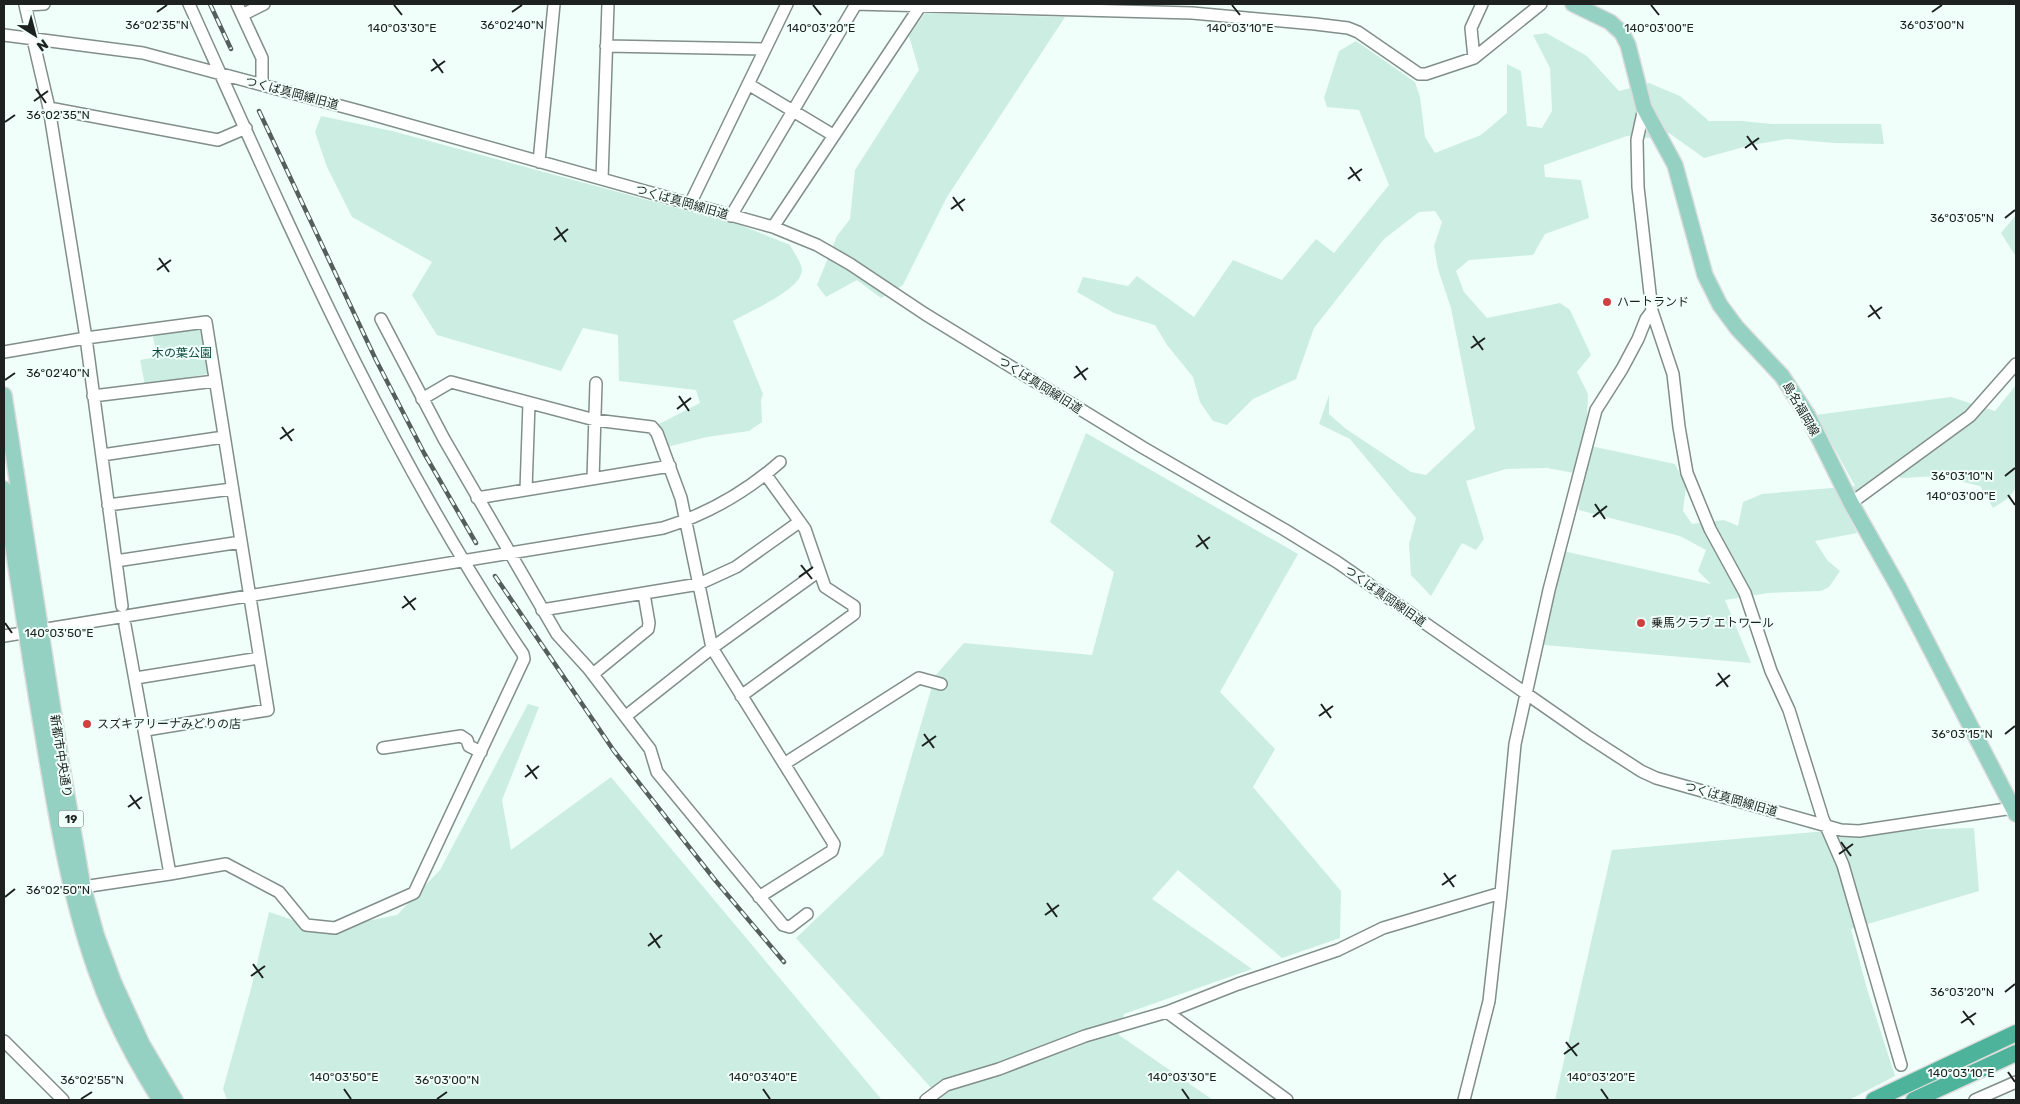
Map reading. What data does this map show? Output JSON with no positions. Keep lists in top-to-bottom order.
{
  "streets": {
    "main road": ["島名福岡線", "新都市中央通り", "19"],
    "street": ["つくば真岡線旧道"]
  },
  "crossings": [
    ["つくば真岡線旧道", "島名福岡線"]
  ],
  "parks": ["木の葉公園"],
  "places": ["ハートランド", "乗馬クラブ エトワール", "スズキアリーナみどりの店"],
  "north": "bottom right",
  "coordinates": [
    "36°02'35\"N",
    "36°02'40\"N",
    "36°03'00\"N",
    "140°03'30\"E",
    "140°03'20\"E",
    "140°03'10\"E",
    "140°03'00\"E",
    "36°03'05\"N",
    "36°03'10\"N",
    "140°03'50\"E",
    "36°03'15\"N",
    "36°02'50\"N",
    "36°03'20\"N",
    "140°03'40\"E",
    "36°02'55\"N"
  ]
}
